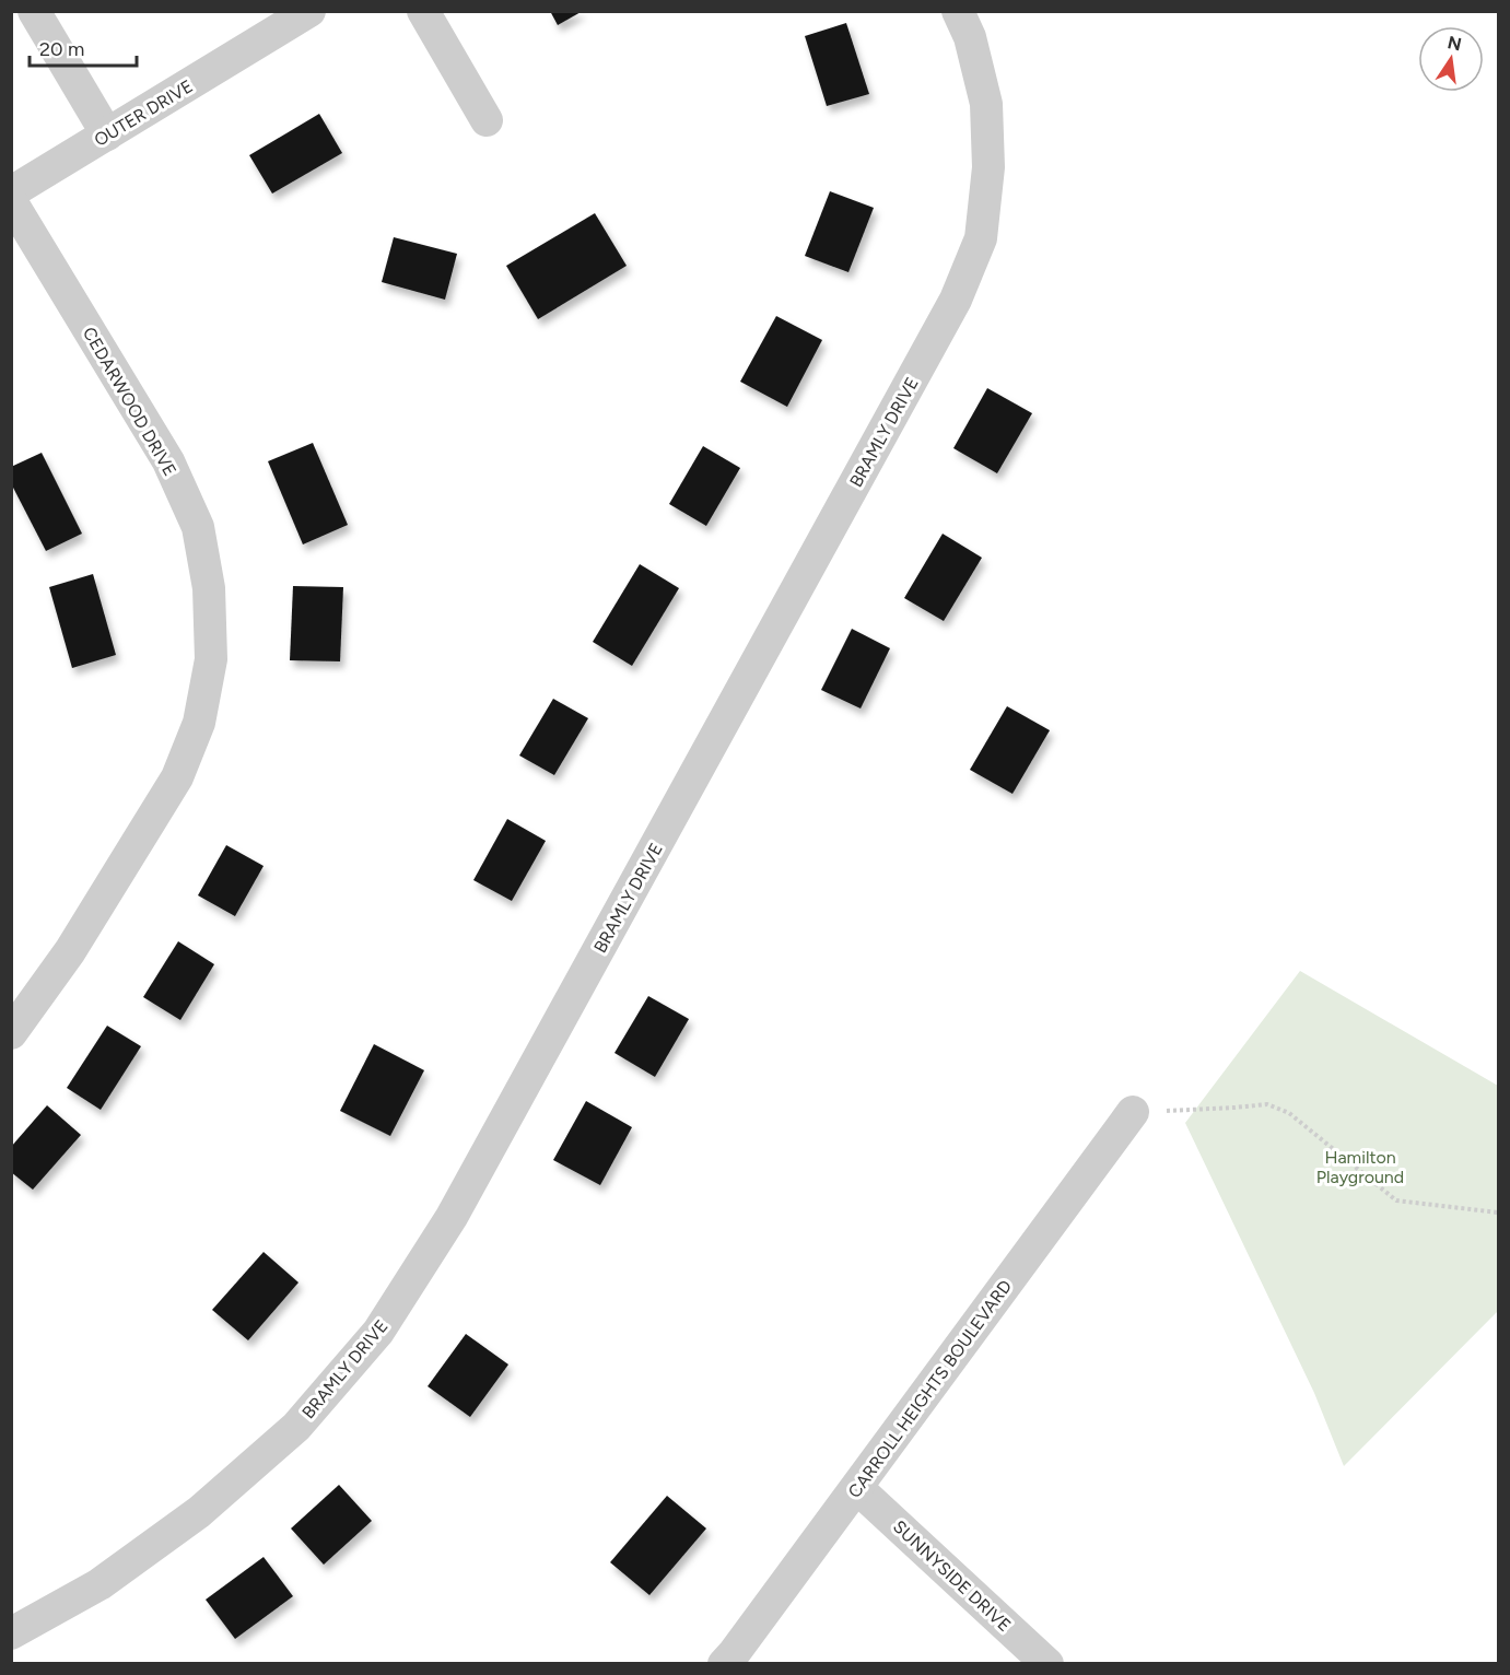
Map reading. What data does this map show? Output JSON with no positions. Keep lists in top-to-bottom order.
{
  "streets": {
    "street": [
      "OUTER DRIVE",
      "CEDARWOOD DRIVE",
      "BRAMLY DRIVE",
      "CARROLL HEIGHTS BOULEVARD",
      "SUNNYSIDE DRIVE"
    ]
  },
  "crossings": [
    ["CARROLL HEIGHTS BOULEVARD", "SUNNYSIDE DRIVE"]
  ],
  "parks": ["Hamilton Playground"],
  "scale_bar": "20 m",
  "north": "top"
}
